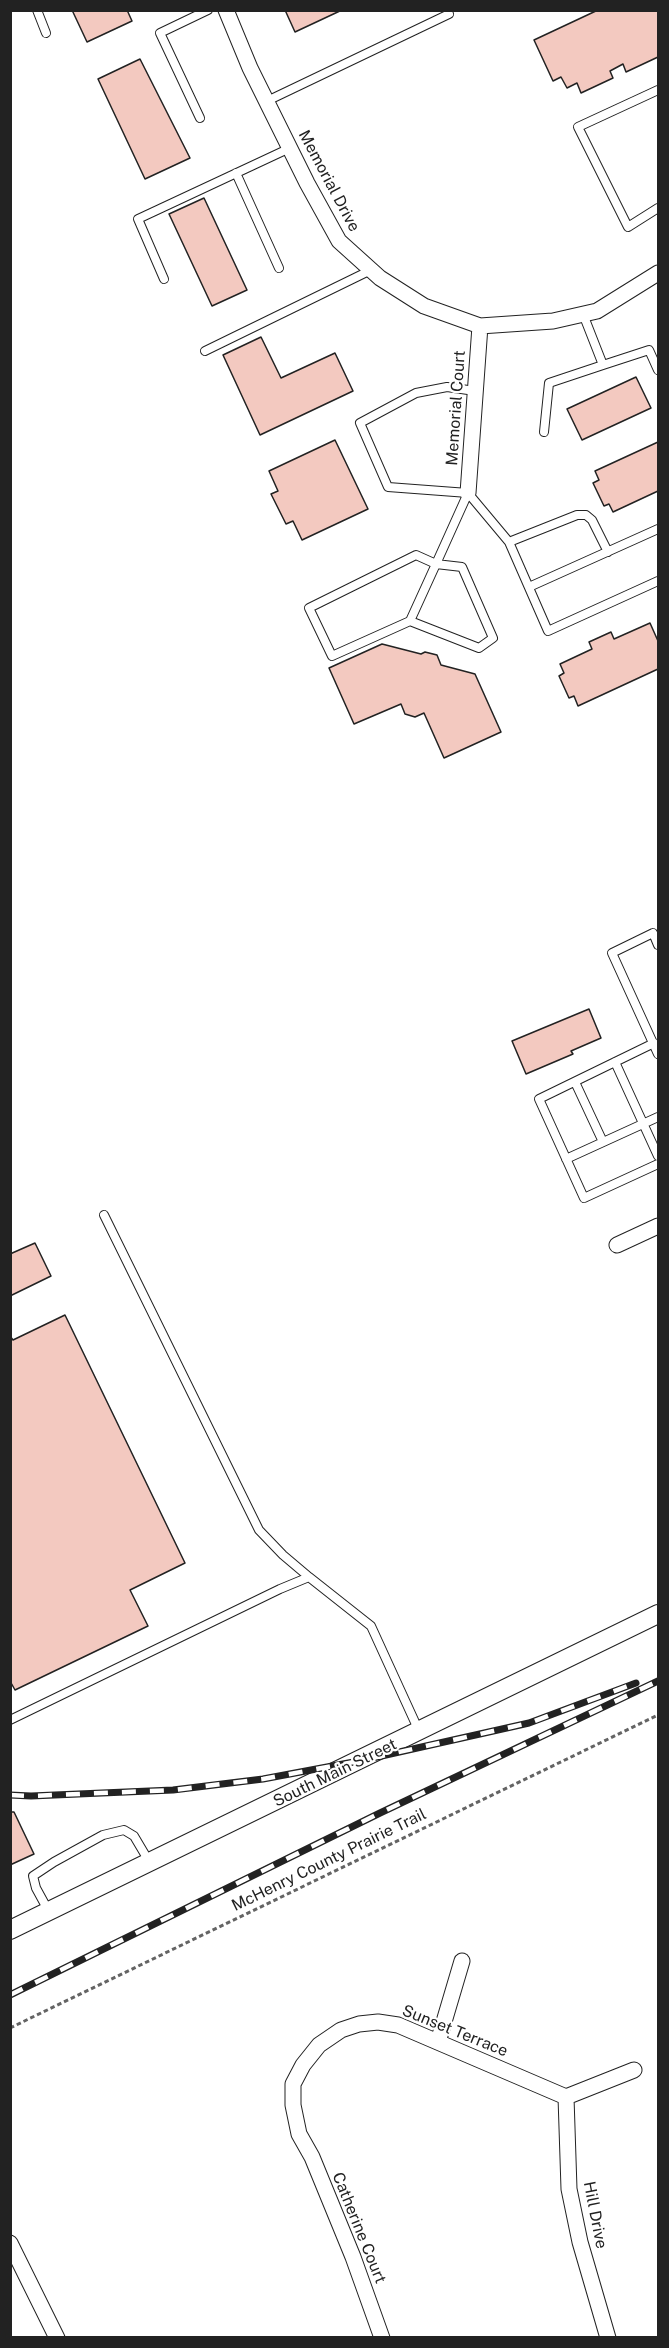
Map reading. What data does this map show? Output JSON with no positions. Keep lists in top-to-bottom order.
{
  "streets": {
    "street": [
      "Memorial Drive",
      "Memorial Court",
      "South Main Street",
      "Sunset Terrace",
      "Hill Drive",
      "Catherine Court"
    ],
    "path": ["McHenry County Prairie Trail"]
  },
  "crossings": [
    ["Memorial Drive", "Memorial Court"],
    ["Sunset Terrace", "Hill Drive"],
    ["Sunset Terrace", "Catherine Court"]
  ]
}
